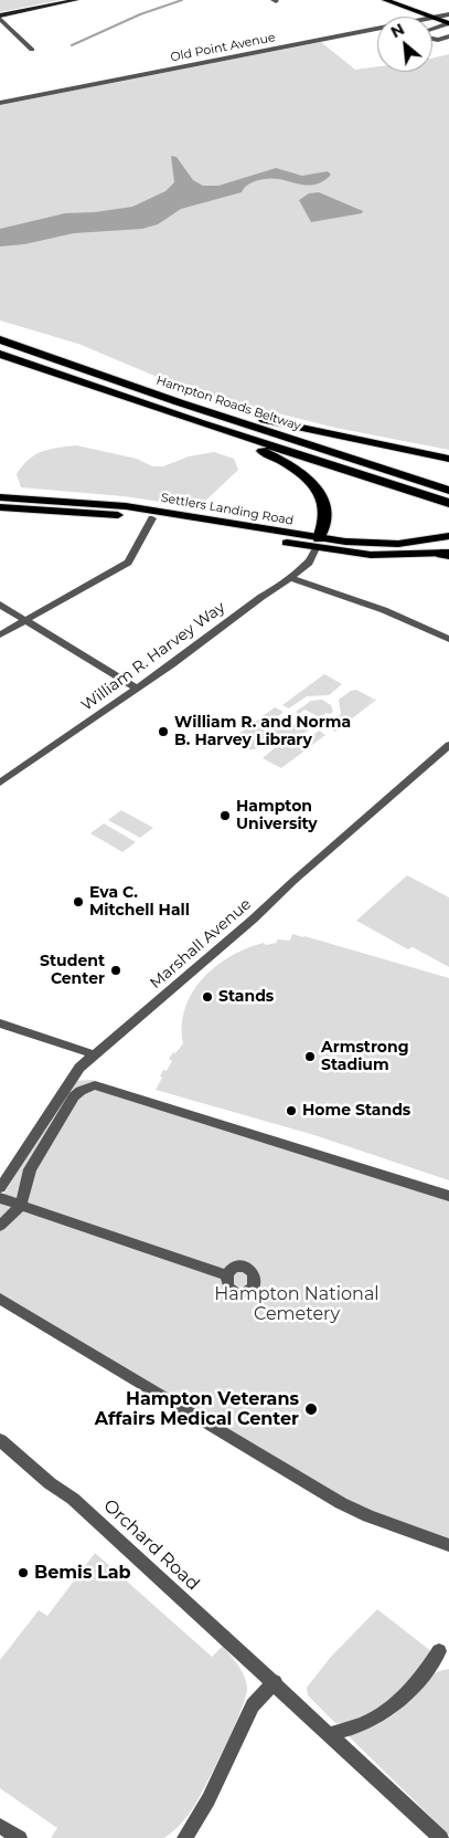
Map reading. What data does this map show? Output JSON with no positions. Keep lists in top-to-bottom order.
{
  "streets": {
    "highway": ["Hampton Roads Beltway"],
    "main road": ["Settlers Landing Road"],
    "street": [
      "Old Point Avenue",
      "William R. Harvey Way",
      "Marshall Avenue",
      "Orchard Road"
    ]
  },
  "crossings": [
    ["Settlers Landing Road", "William R. Harvey Way"]
  ],
  "parks": ["Hampton National Cemetery"],
  "places": [
    "William R. and Norma B. Harvey Library",
    "Hampton University",
    "Eva C. Mitchell Hall",
    "Student Center",
    "Stands",
    "Armstrong Stadium",
    "Home Stands",
    "Hampton Veterans Affairs Medical Center",
    "Bemis Lab"
  ],
  "north": "top left"
}
